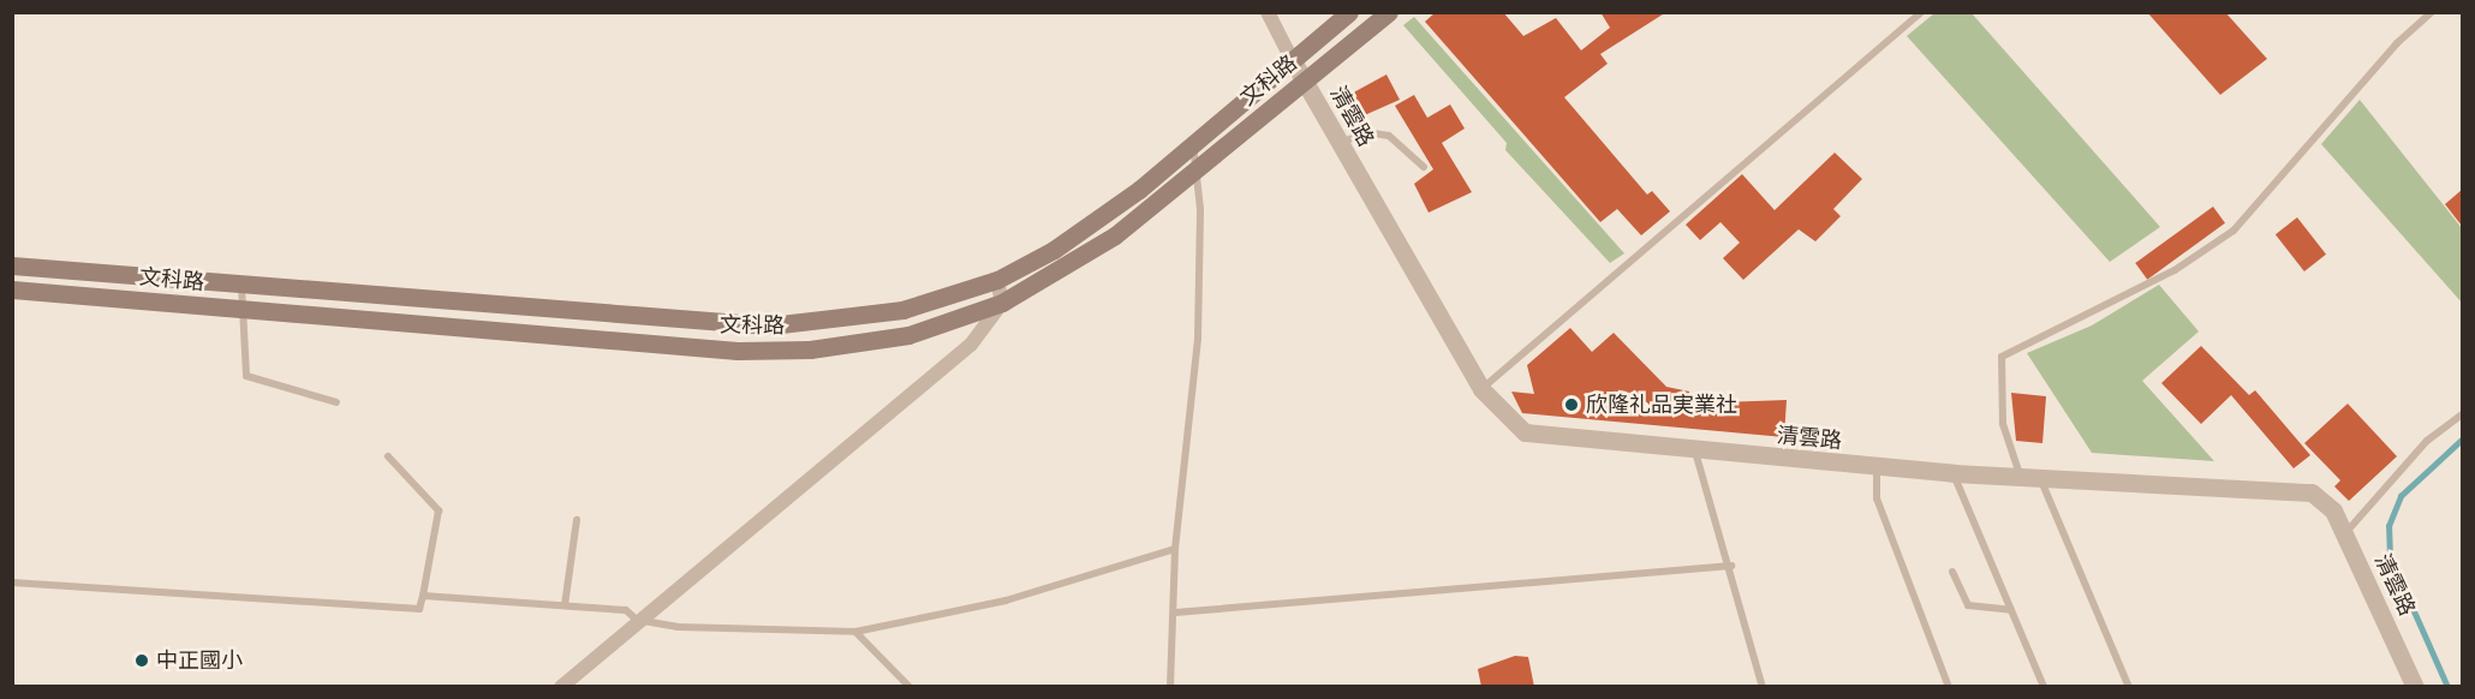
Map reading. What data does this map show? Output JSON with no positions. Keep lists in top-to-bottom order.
{
  "streets": {
    "main road": ["文科路"],
    "street": ["清雲路"]
  },
  "crossings": [
    ["文科路", "清雲路"]
  ],
  "places": ["欣隆礼品実業社", "中正國小"]
}
